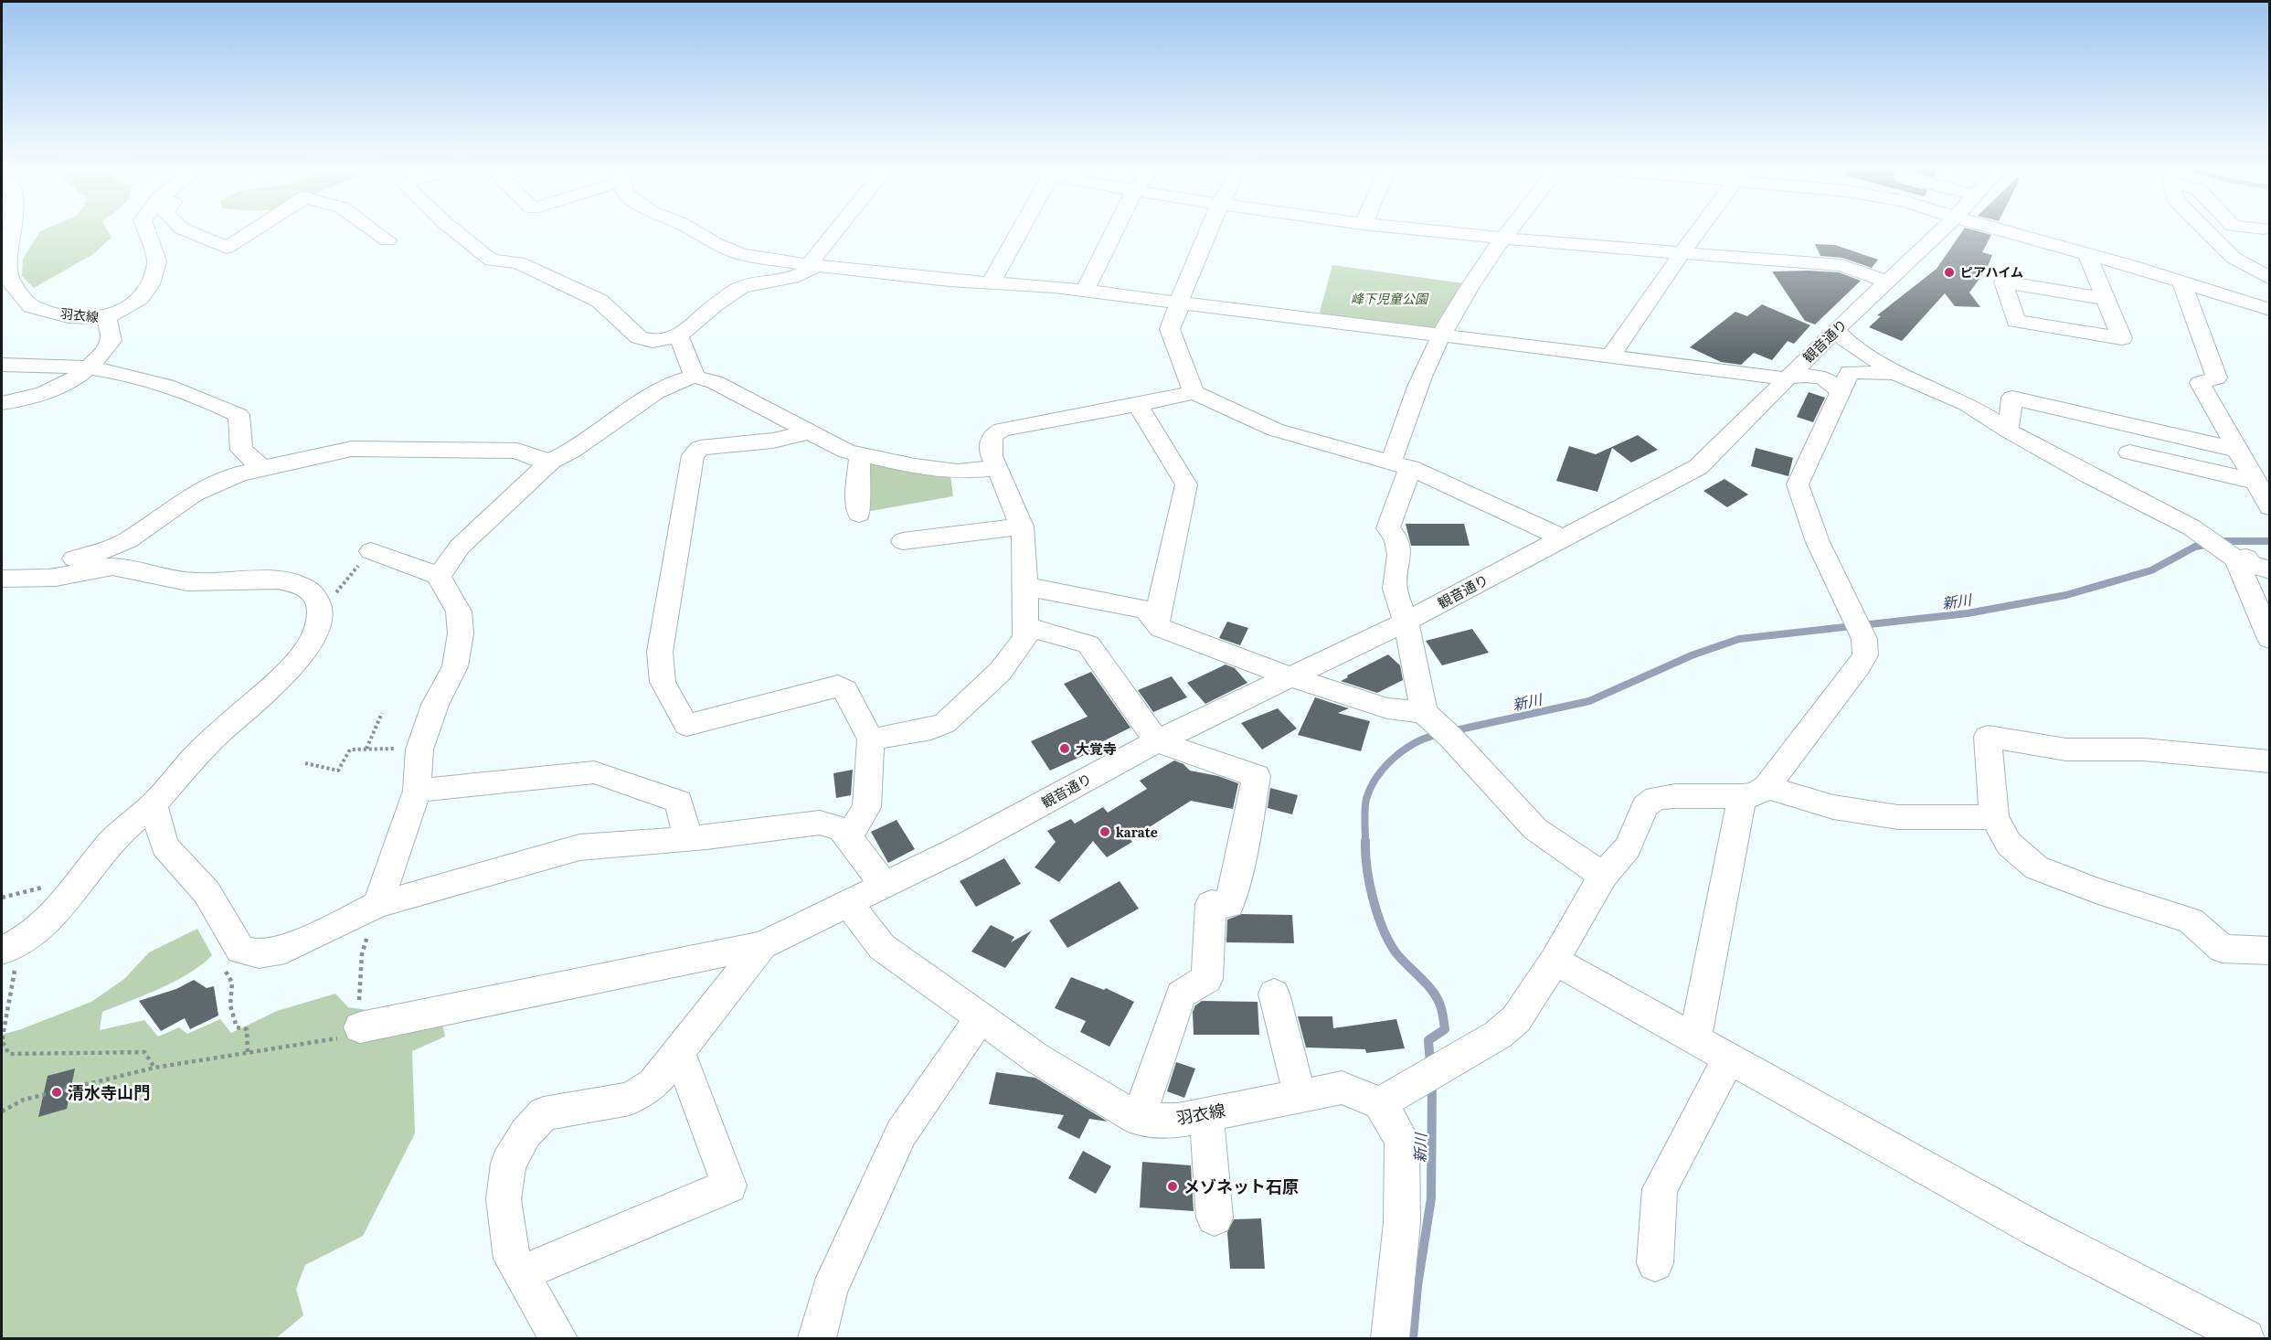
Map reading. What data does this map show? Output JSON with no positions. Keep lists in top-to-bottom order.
{
  "streets": {
    "street": ["羽衣線", "観音通り"]
  },
  "crossings": [
    ["羽衣線", "観音通り"]
  ],
  "water": ["新川"],
  "parks": ["峰下児童公園"],
  "places": [
    "ピアハイム",
    "大覚寺",
    "karate",
    "清水寺山門",
    "メゾネット石原"
  ]
}
